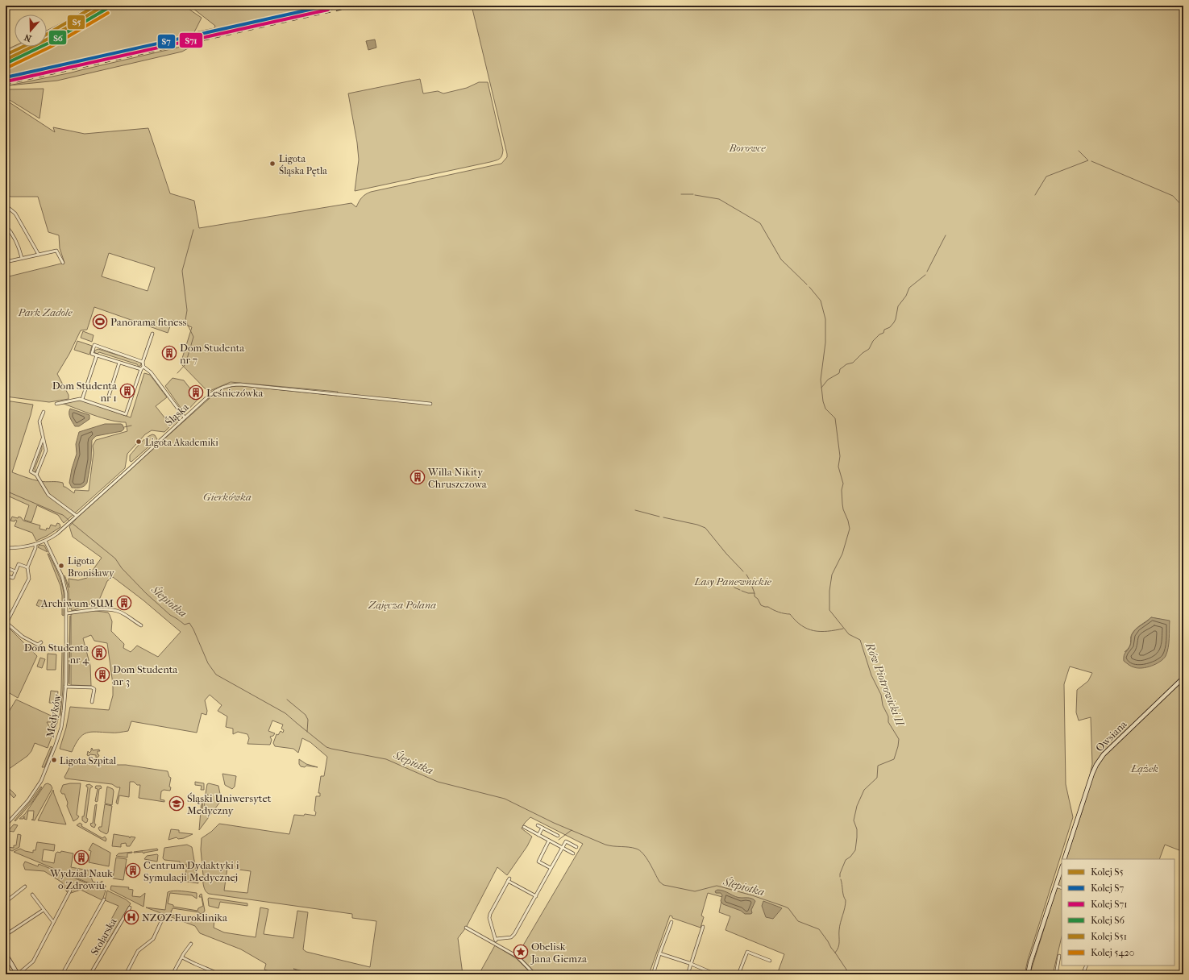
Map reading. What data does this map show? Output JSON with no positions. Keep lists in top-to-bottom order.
{
  "streets": {
    "street": [
      "Śląska",
      "Medyków",
      "Owsiana",
      "Stolarska"
    ]
  },
  "crossings": [
    ["Śląska", "Medyków"]
  ],
  "water": ["Ślepiotka", "Rów Piotrowicki II"],
  "parks": [
    "Borowce",
    "Park Zadole",
    "Gierkówka",
    "Lasy Panewnickie",
    "Zajęcza Polana",
    "Łążek"
  ],
  "places": {
    "other": [
      "Ligota Śląska Pętla",
      "Ligota Akademiki",
      "Ligota Bronisławy",
      "Ligota Szpital"
    ],
    "sports": ["Panorama fitness"],
    "building": [
      "Dom Studenta nr 7",
      "Dom Studenta nr 1",
      "Leśniczówka",
      "Willa Nikity Chruszczowa",
      "Archiwum SUM",
      "Dom Studenta nr 4",
      "Dom Studenta nr 3",
      "Wydział Nauk o Zdrowiu",
      "Centrum Dydaktyki i Symulacji Medycznej"
    ],
    "school or university": ["Śląski Uniwersytet Medyczny"],
    "hospital": ["NZOZ Euroklinika"],
    "place": ["Obelisk Jana Giemza"]
  },
  "lines": [
    "rail line S5",
    "rail line S7",
    "rail line S51",
    "rail line S6",
    "rail line S71",
    "rail line 5420"
  ],
  "legend": [
    "Kolej S5",
    "Kolej S7",
    "Kolej S71",
    "Kolej S6",
    "Kolej S51",
    "Kolej 5420"
  ],
  "north": "bottom"
}
